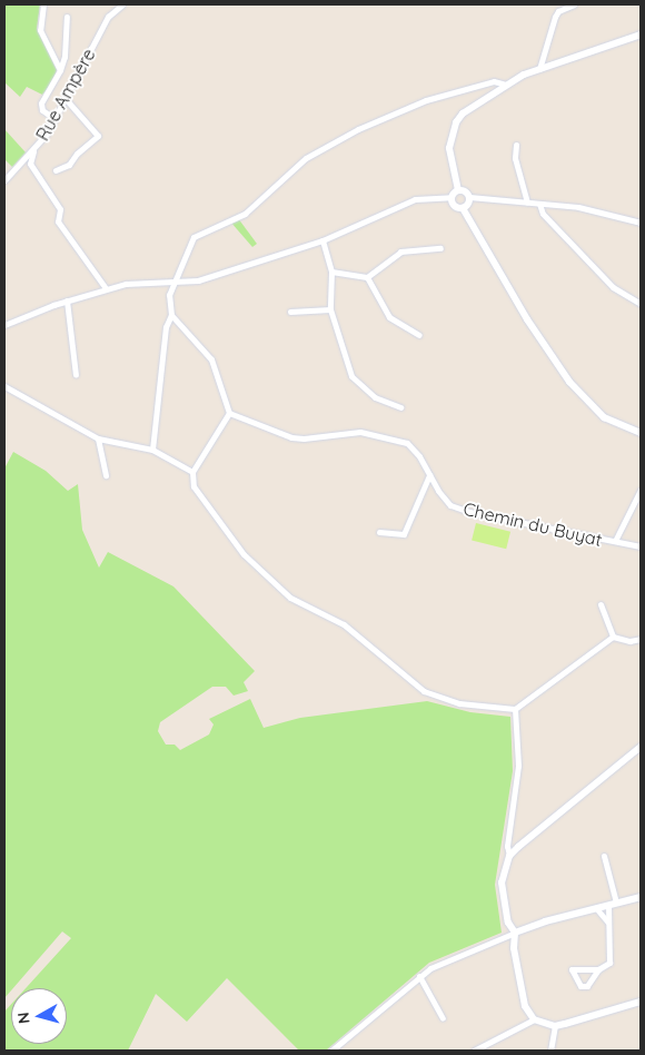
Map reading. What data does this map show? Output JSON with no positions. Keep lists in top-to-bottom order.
{
  "streets": {
    "street": ["Rue Ampère", "Chemin du Buyat"]
  },
  "north": "left"
}
